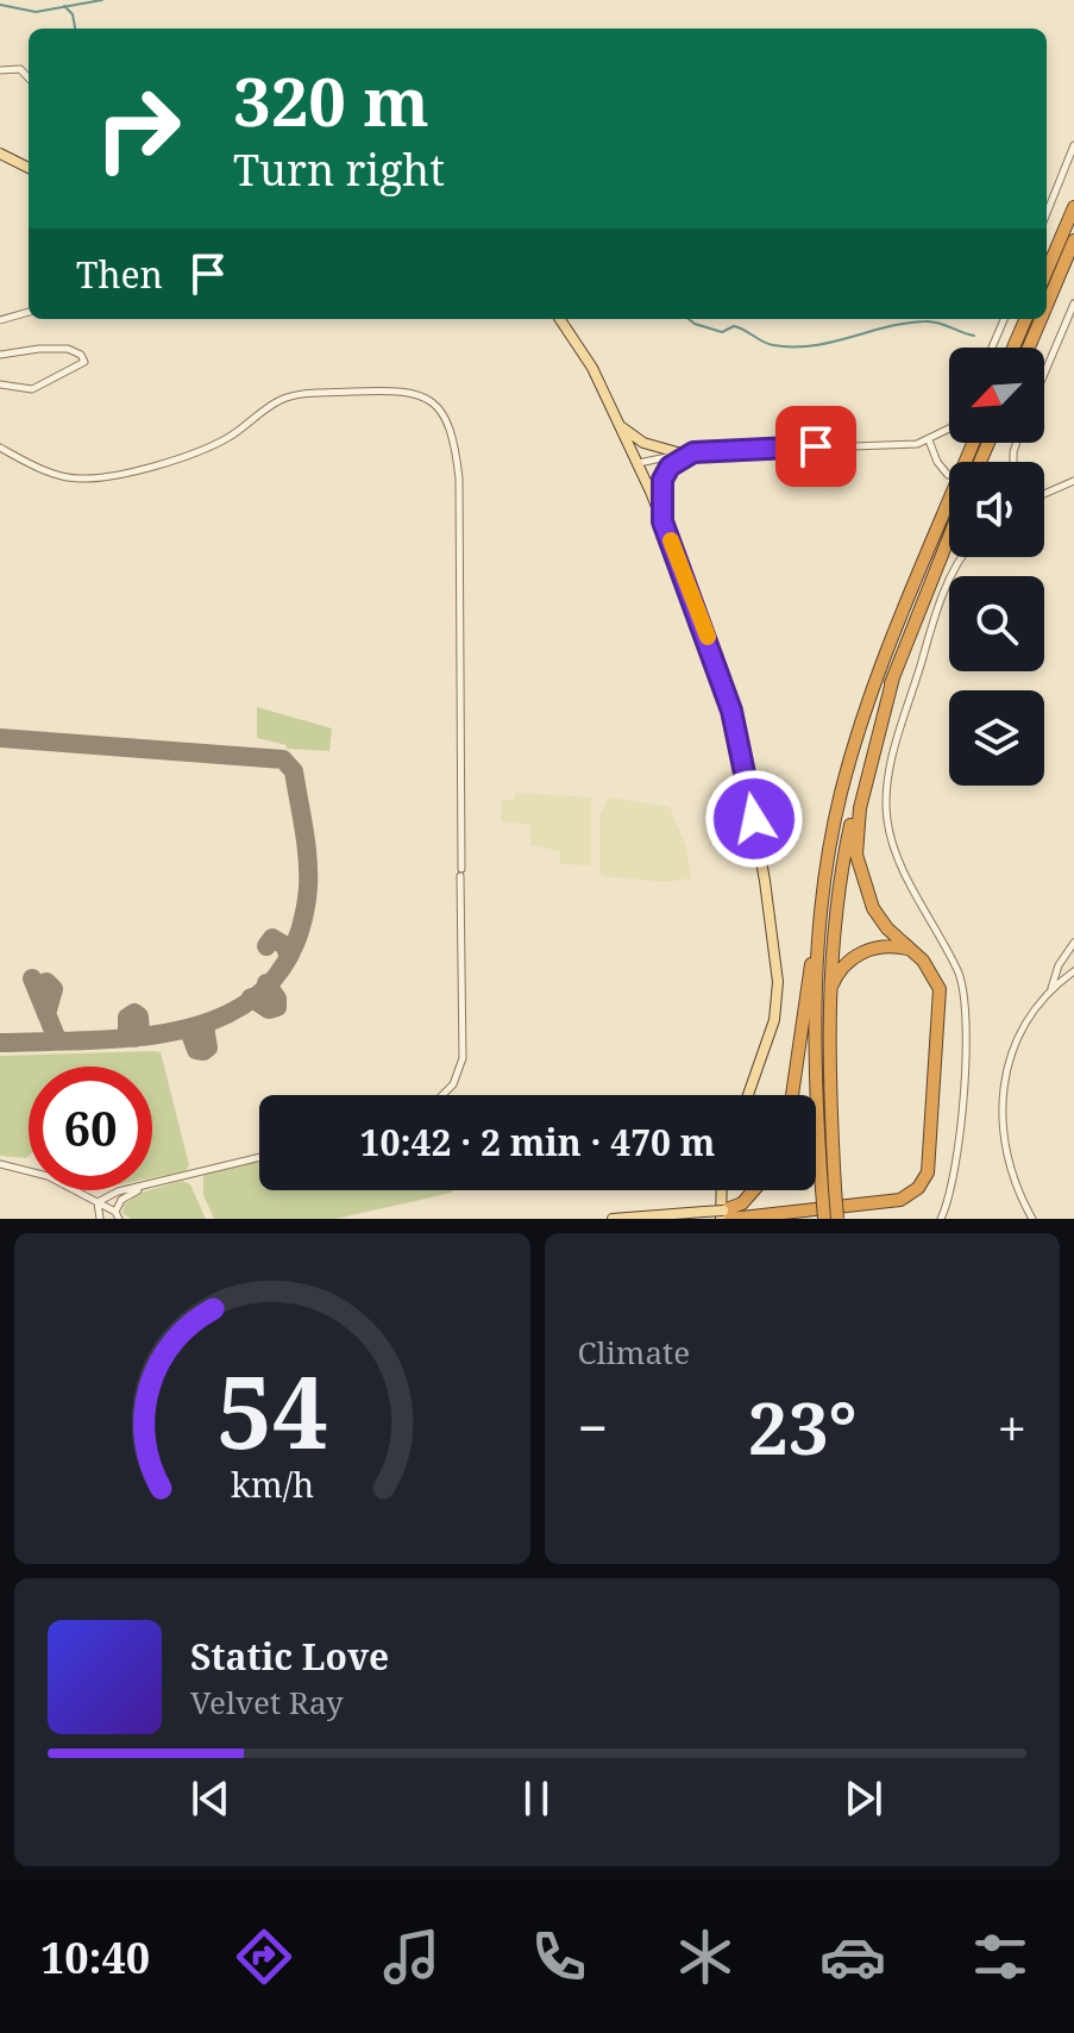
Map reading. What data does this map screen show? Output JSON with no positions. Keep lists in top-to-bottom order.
{
  "north": "bottom left",
  "page": {
    "turn": ["320 m", "Turn right"],
    "then": "Then",
    "limit": "60",
    "trip": "10:42 · 2 min · 470 m",
    "tile": "Climate",
    "heat": ["−", "23°", "+"],
    "song": ["Static Love", "Velvet Ray"],
    "tabs": "10:40",
    "gauge": ["54", "km/h"]
  }
}
